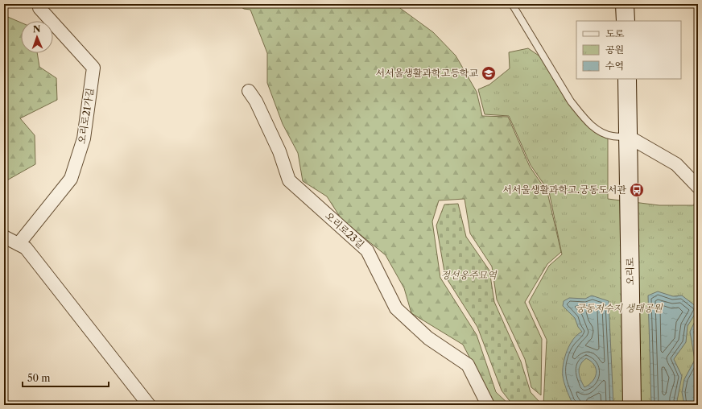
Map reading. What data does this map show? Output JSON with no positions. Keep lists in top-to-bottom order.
{
  "streets": {
    "main road": ["오리로"],
    "street": ["오리로21가길", "오리로23길"]
  },
  "parks": ["정선옹주묘역", "궁동저수지 생태공원"],
  "places": {
    "school or university": ["서서울생활과학고등학교"],
    "bus stop": ["서서울생활과학고.궁동도서관"]
  },
  "legend": ["도로", "공원", "수역"],
  "scale_bar": "50 m",
  "north": "top"
}
